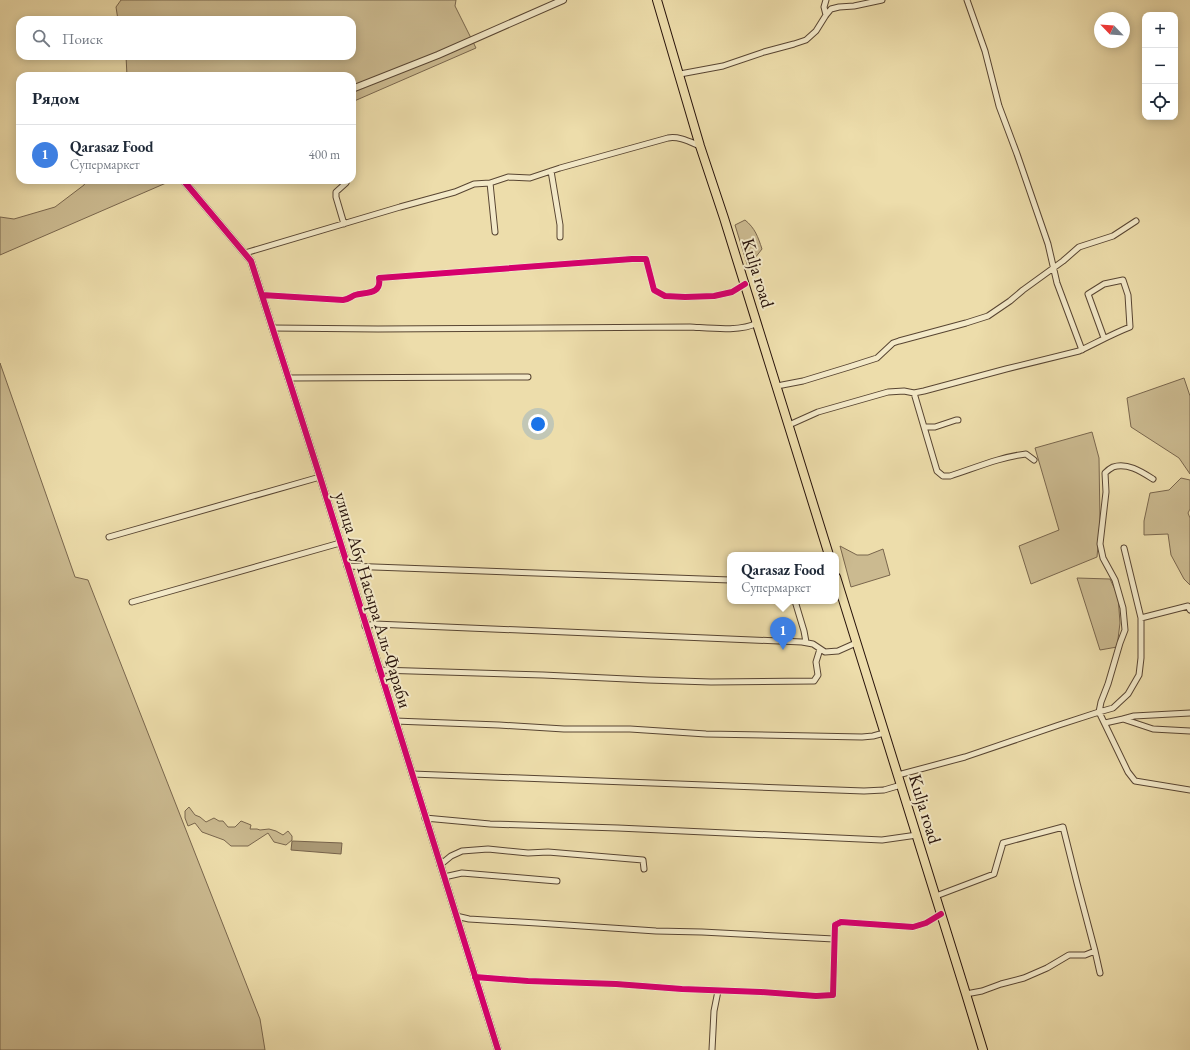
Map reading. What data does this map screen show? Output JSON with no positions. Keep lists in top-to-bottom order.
{
  "streets": {
    "main road": ["Kulja road"],
    "street": ["улица Абу Насыра Аль-Фараби"]
  },
  "north": "top left",
  "page": {
    "map_buttons": ["+", "−"],
    "search": "Поиск",
    "heading": "Рядом",
    "list": [
      {
        "mark": "1",
        "name": "Qarasaz Food",
        "note": "Супермаркет",
        "value": "400 m"
      }
    ],
    "popup": ["Qarasaz Food", "Супермаркет"],
    "pins": "1"
  }
}
